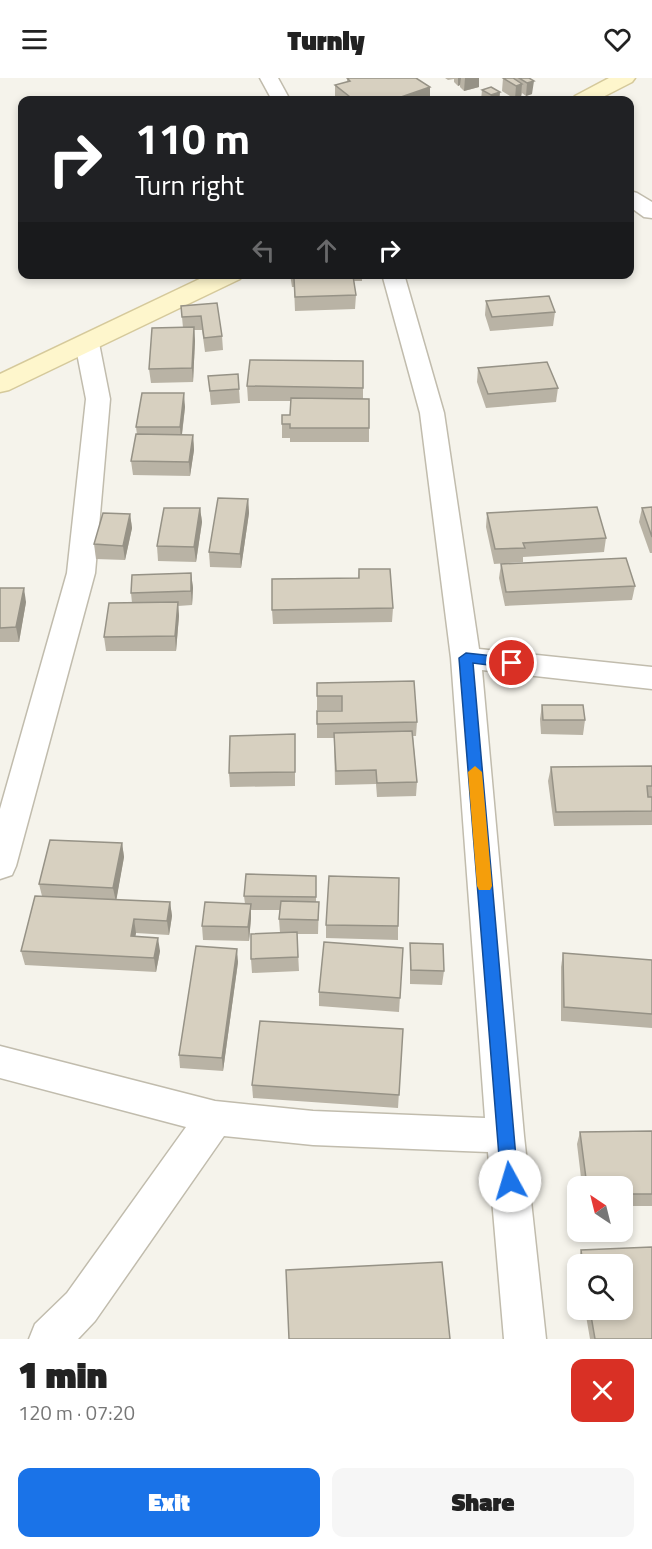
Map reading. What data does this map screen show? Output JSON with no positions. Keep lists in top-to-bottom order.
{
  "north": "top left",
  "page": {
    "header": "Turnly",
    "turn": ["110 m", "Turn right"],
    "heading": ["1 min", "120 m · 07:20"],
    "buttons": ["Exit", "Share"]
  }
}
